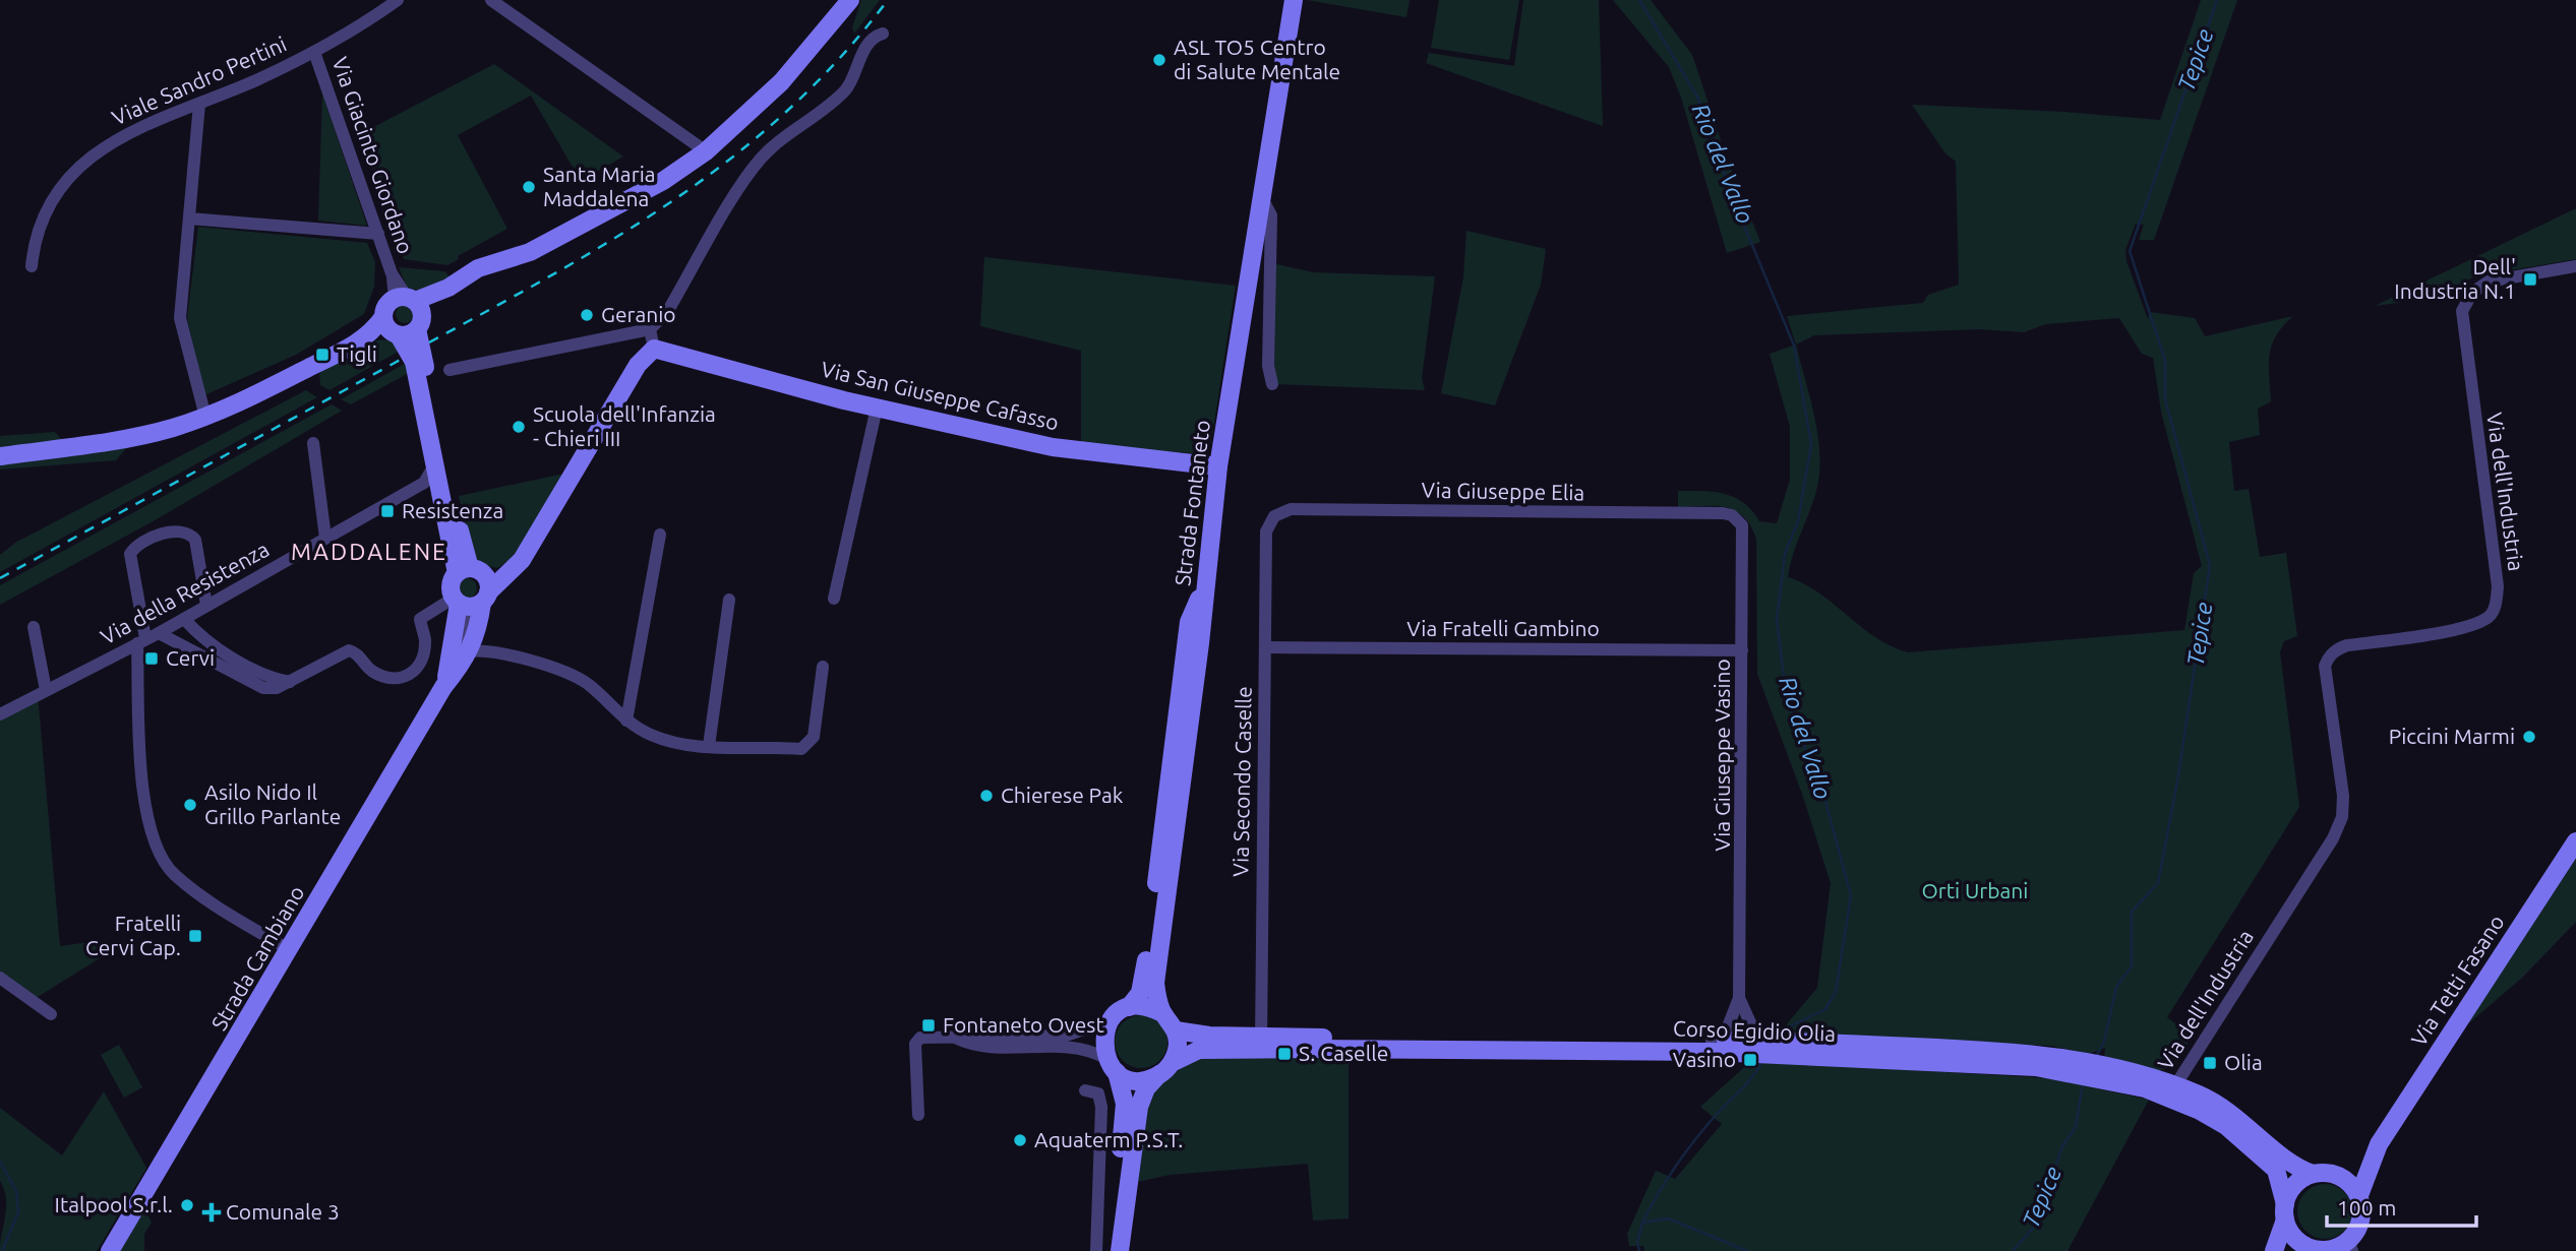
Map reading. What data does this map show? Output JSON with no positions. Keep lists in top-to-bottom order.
{
  "streets": {
    "street": [
      "Viale Sandro Pertini",
      "Via Giacinto Giordano",
      "Via San Giuseppe Cafasso",
      "Via Giuseppe Elia",
      "Via dell'Industria",
      "Strada Fontaneto",
      "Via della Resistenza",
      "Via Fratelli Gambino",
      "Via Giuseppe Vasino",
      "Via Secondo Caselle",
      "Strada Cambiano",
      "Via Tetti Fasano",
      "Corso Egidio Olia"
    ]
  },
  "crossings": [
    ["Viale Sandro Pertini", "Via Giacinto Giordano"],
    ["Via Giacinto Giordano", "Strada Cambiano"],
    ["Via San Giuseppe Cafasso", "Strada Fontaneto"],
    ["Via Giuseppe Elia", "Via Giuseppe Vasino"],
    ["Via Giuseppe Elia", "Via Secondo Caselle"],
    ["Via dell'Industria", "Corso Egidio Olia"],
    ["Strada Fontaneto", "Corso Egidio Olia"],
    ["Via Fratelli Gambino", "Via Giuseppe Vasino"],
    ["Via Fratelli Gambino", "Via Secondo Caselle"],
    ["Via Giuseppe Vasino", "Corso Egidio Olia"],
    ["Via Secondo Caselle", "Corso Egidio Olia"],
    ["Via Tetti Fasano", "Corso Egidio Olia"]
  ],
  "districts": ["MADDALENE"],
  "water": ["Tepice", "Rio del Vallo"],
  "parks": ["Orti Urbani"],
  "places": {
    "other": [
      "ASL TO5 Centro di Salute Mentale",
      "Santa Maria Maddalena",
      "Geranio",
      "Scuola dell'Infanzia - Chieri III",
      "Piccini Marmi",
      "Chierese Pak",
      "Asilo Nido Il Grillo Parlante",
      "Aquaterm P.S.T.",
      "Italpool S.r.l."
    ],
    "transit": [
      "Dell' Industria N.1",
      "Tigli",
      "Resistenza",
      "Cervi",
      "Fratelli Cervi Cap.",
      "Fontaneto Ovest",
      "S. Caselle",
      "Vasino",
      "Olia"
    ],
    "health": ["Comunale 3"]
  },
  "scale_bar": "100 m"
}
